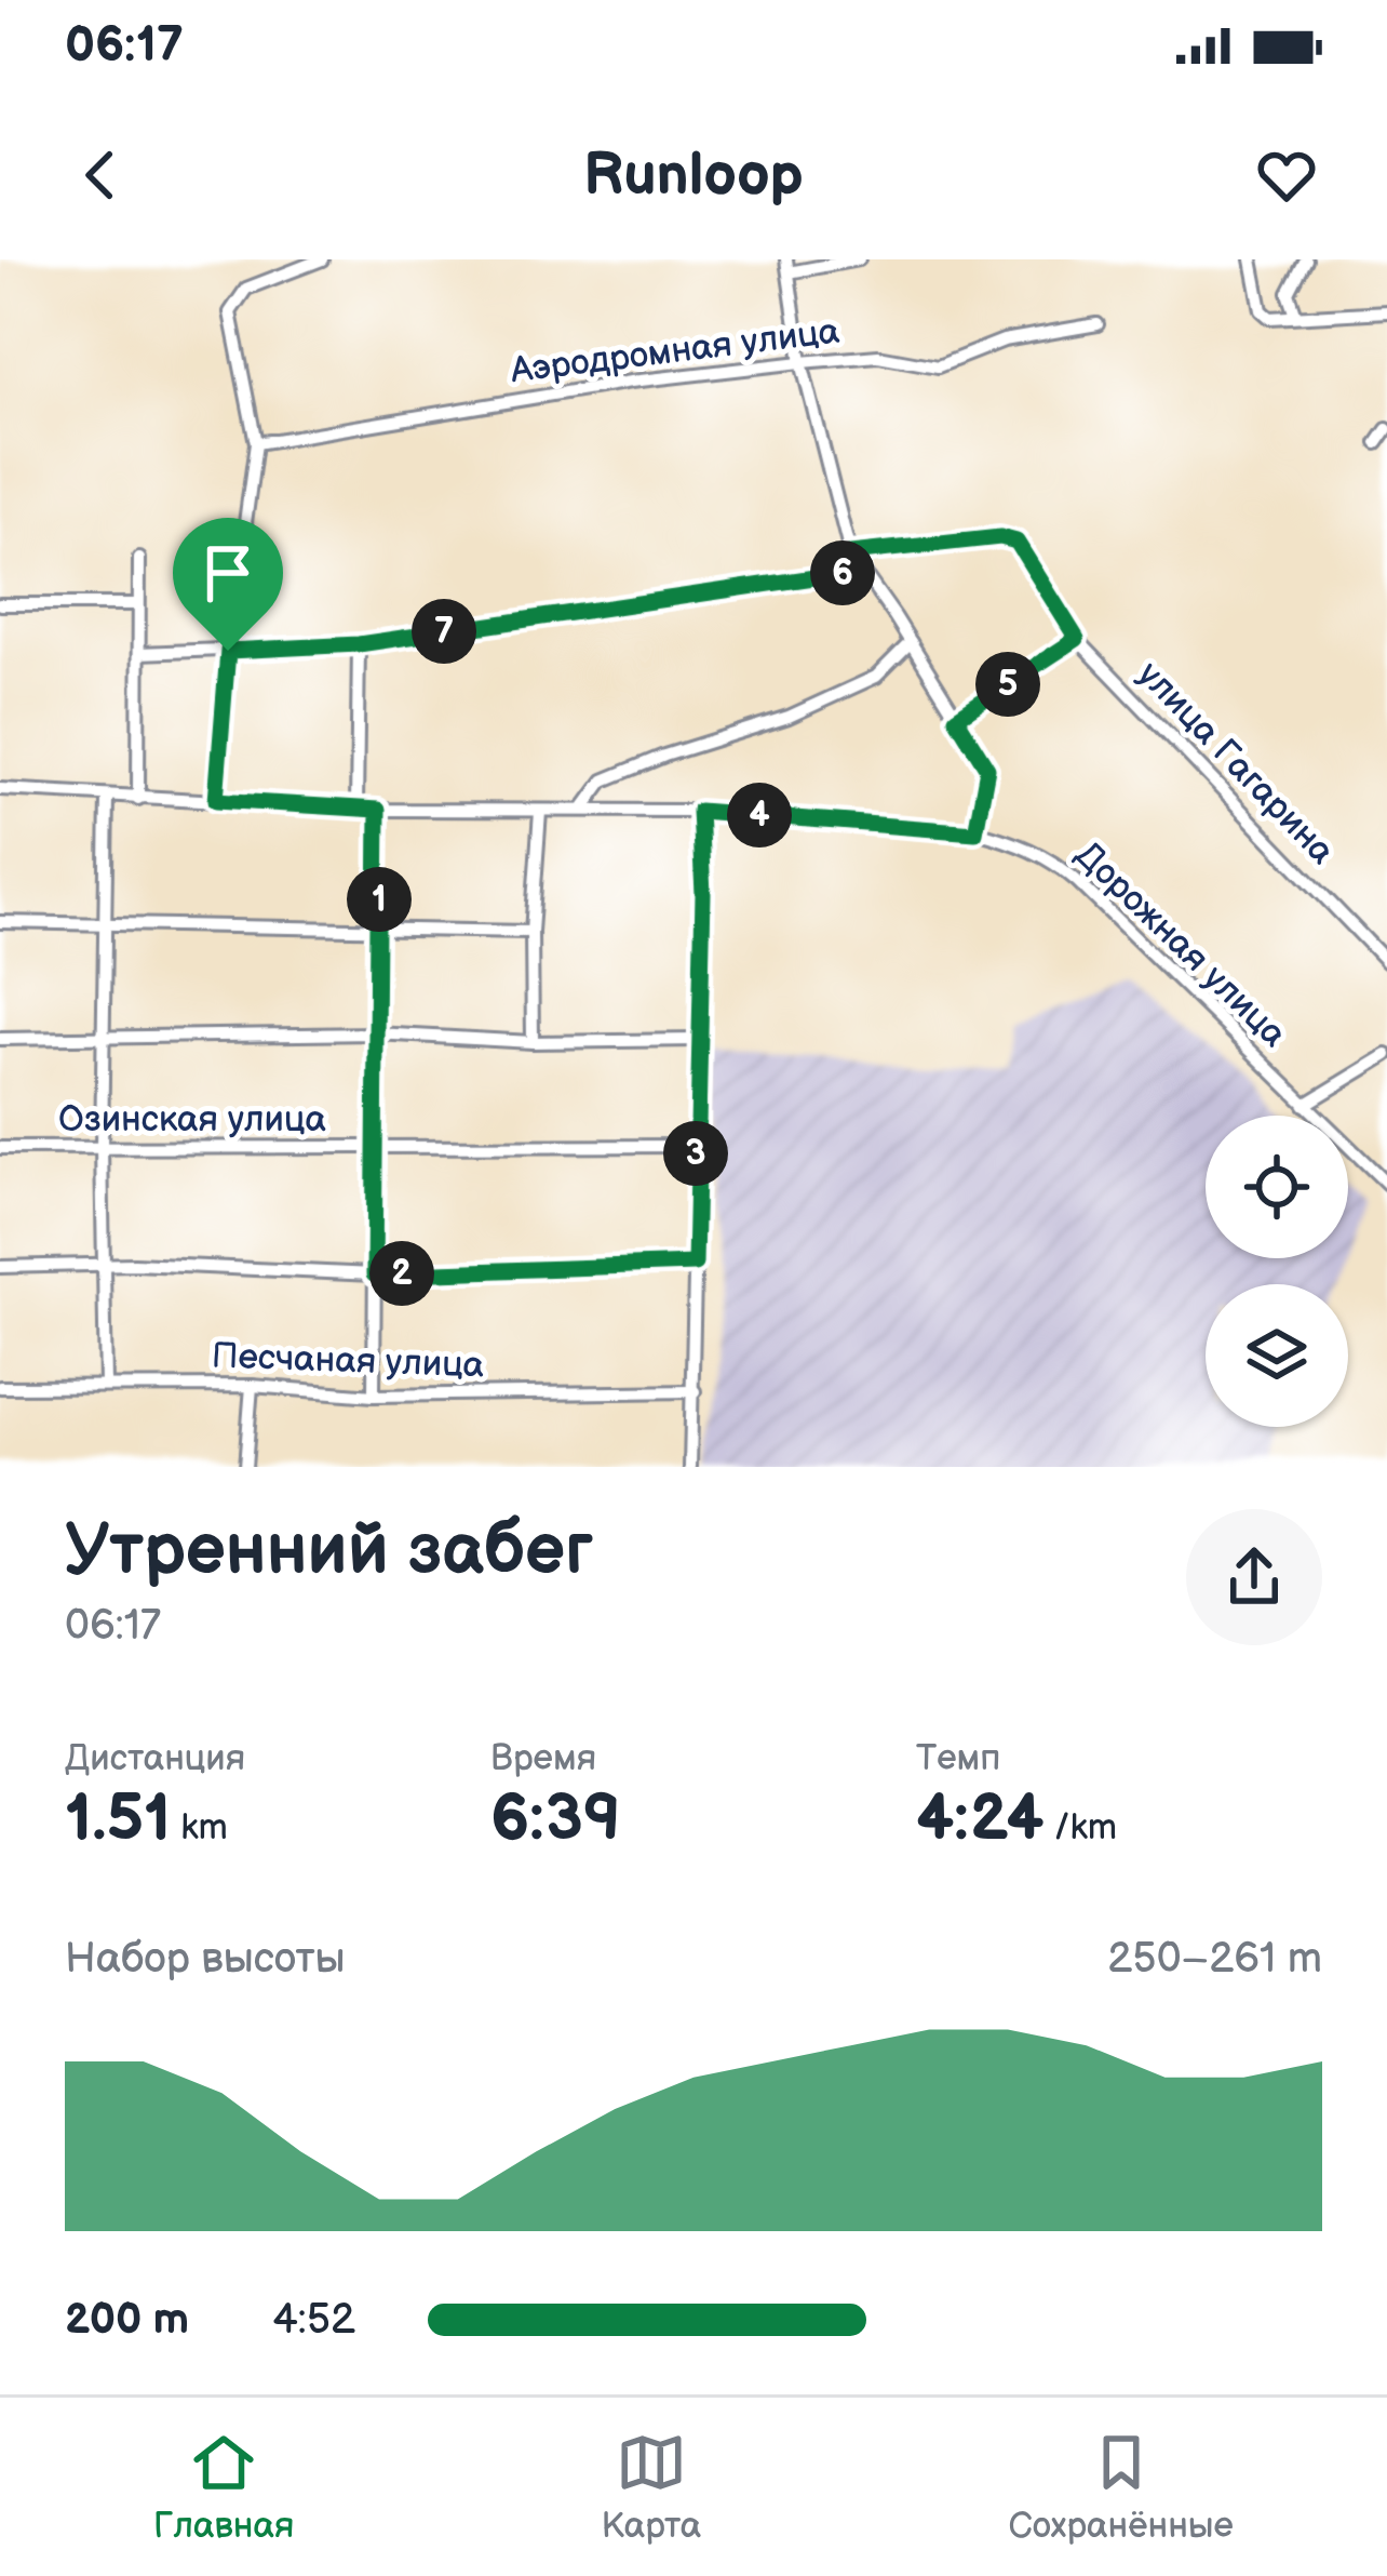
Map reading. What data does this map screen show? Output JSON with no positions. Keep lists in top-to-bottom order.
{
  "streets": {
    "street": [
      "Аэродромная улица",
      "улица Гагарина",
      "Дорожная улица",
      "Озинская улица",
      "Песчаная улица"
    ]
  },
  "page": {
    "status": "06:17",
    "header": "Runloop",
    "pins": [
      "6",
      "7",
      "5",
      "4",
      "1",
      "3",
      "2"
    ],
    "heading": ["Утренний забег", "06:17"],
    "stats": [
      ["Дистанция", "1.51 km"],
      ["Время", "6:39"],
      ["Темп", "4:24 /km"]
    ],
    "chart": ["Набор высоты", "250–261 m"],
    "list": [
      {
        "name": "200 m",
        "note": "4:52"
      }
    ],
    "tabs": ["Главная", "Карта", "Сохранённые"]
  }
}
